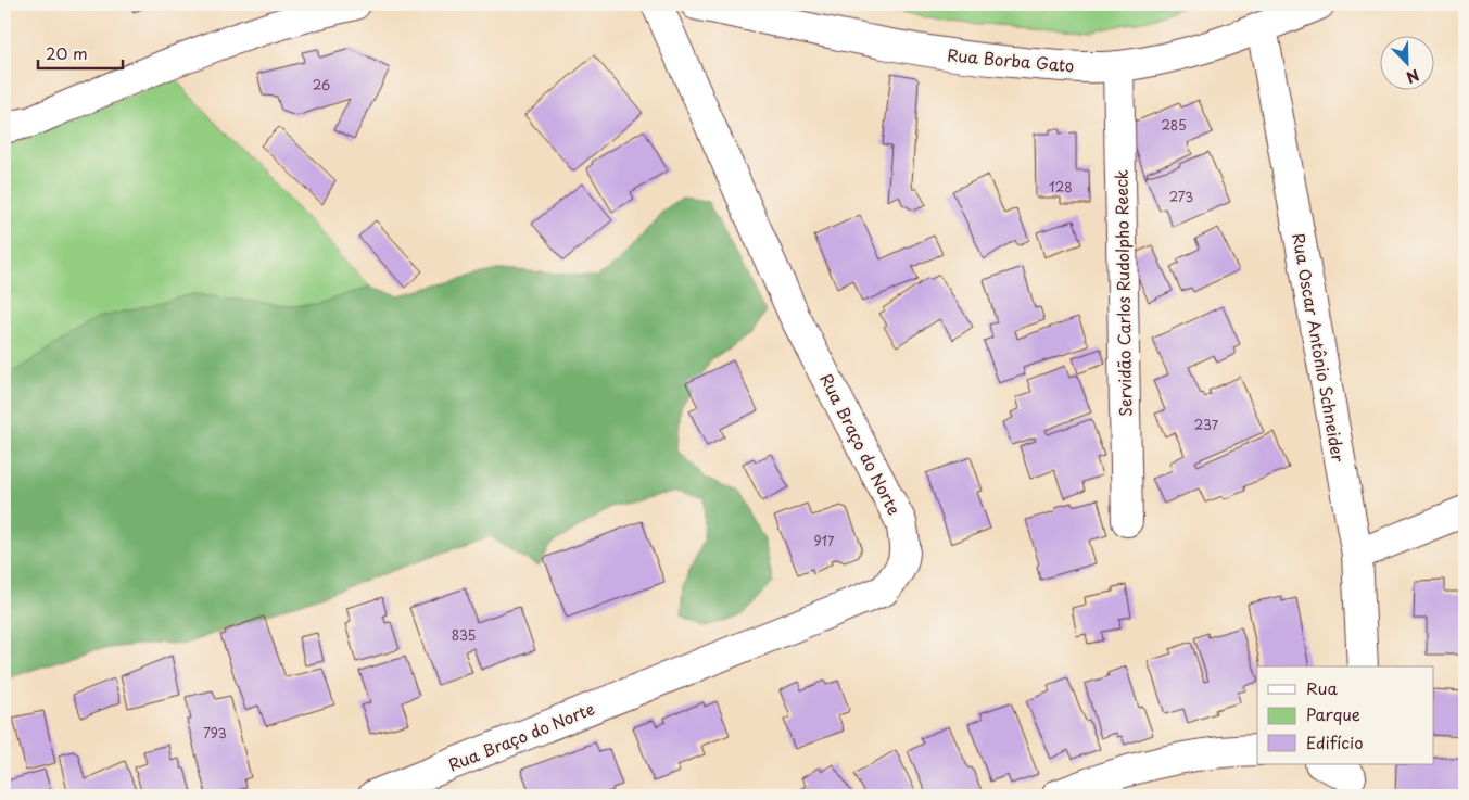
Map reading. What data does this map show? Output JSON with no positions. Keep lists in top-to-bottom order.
{
  "streets": {
    "street": [
      "Rua Borba Gato",
      "Servidão Carlos Rudolpho Reeck",
      "Rua Oscar Antônio Schneider",
      "Rua Braço do Norte"
    ]
  },
  "crossings": [
    ["Rua Borba Gato", "Servidão Carlos Rudolpho Reeck"],
    ["Rua Borba Gato", "Rua Oscar Antônio Schneider"]
  ],
  "house_numbers": [
    "26",
    "285",
    "128",
    "273",
    "237",
    "917",
    "835",
    "793"
  ],
  "legend": ["Rua", "Parque", "Edifício"],
  "scale_bar": "20 m",
  "north": "bottom right"
}
